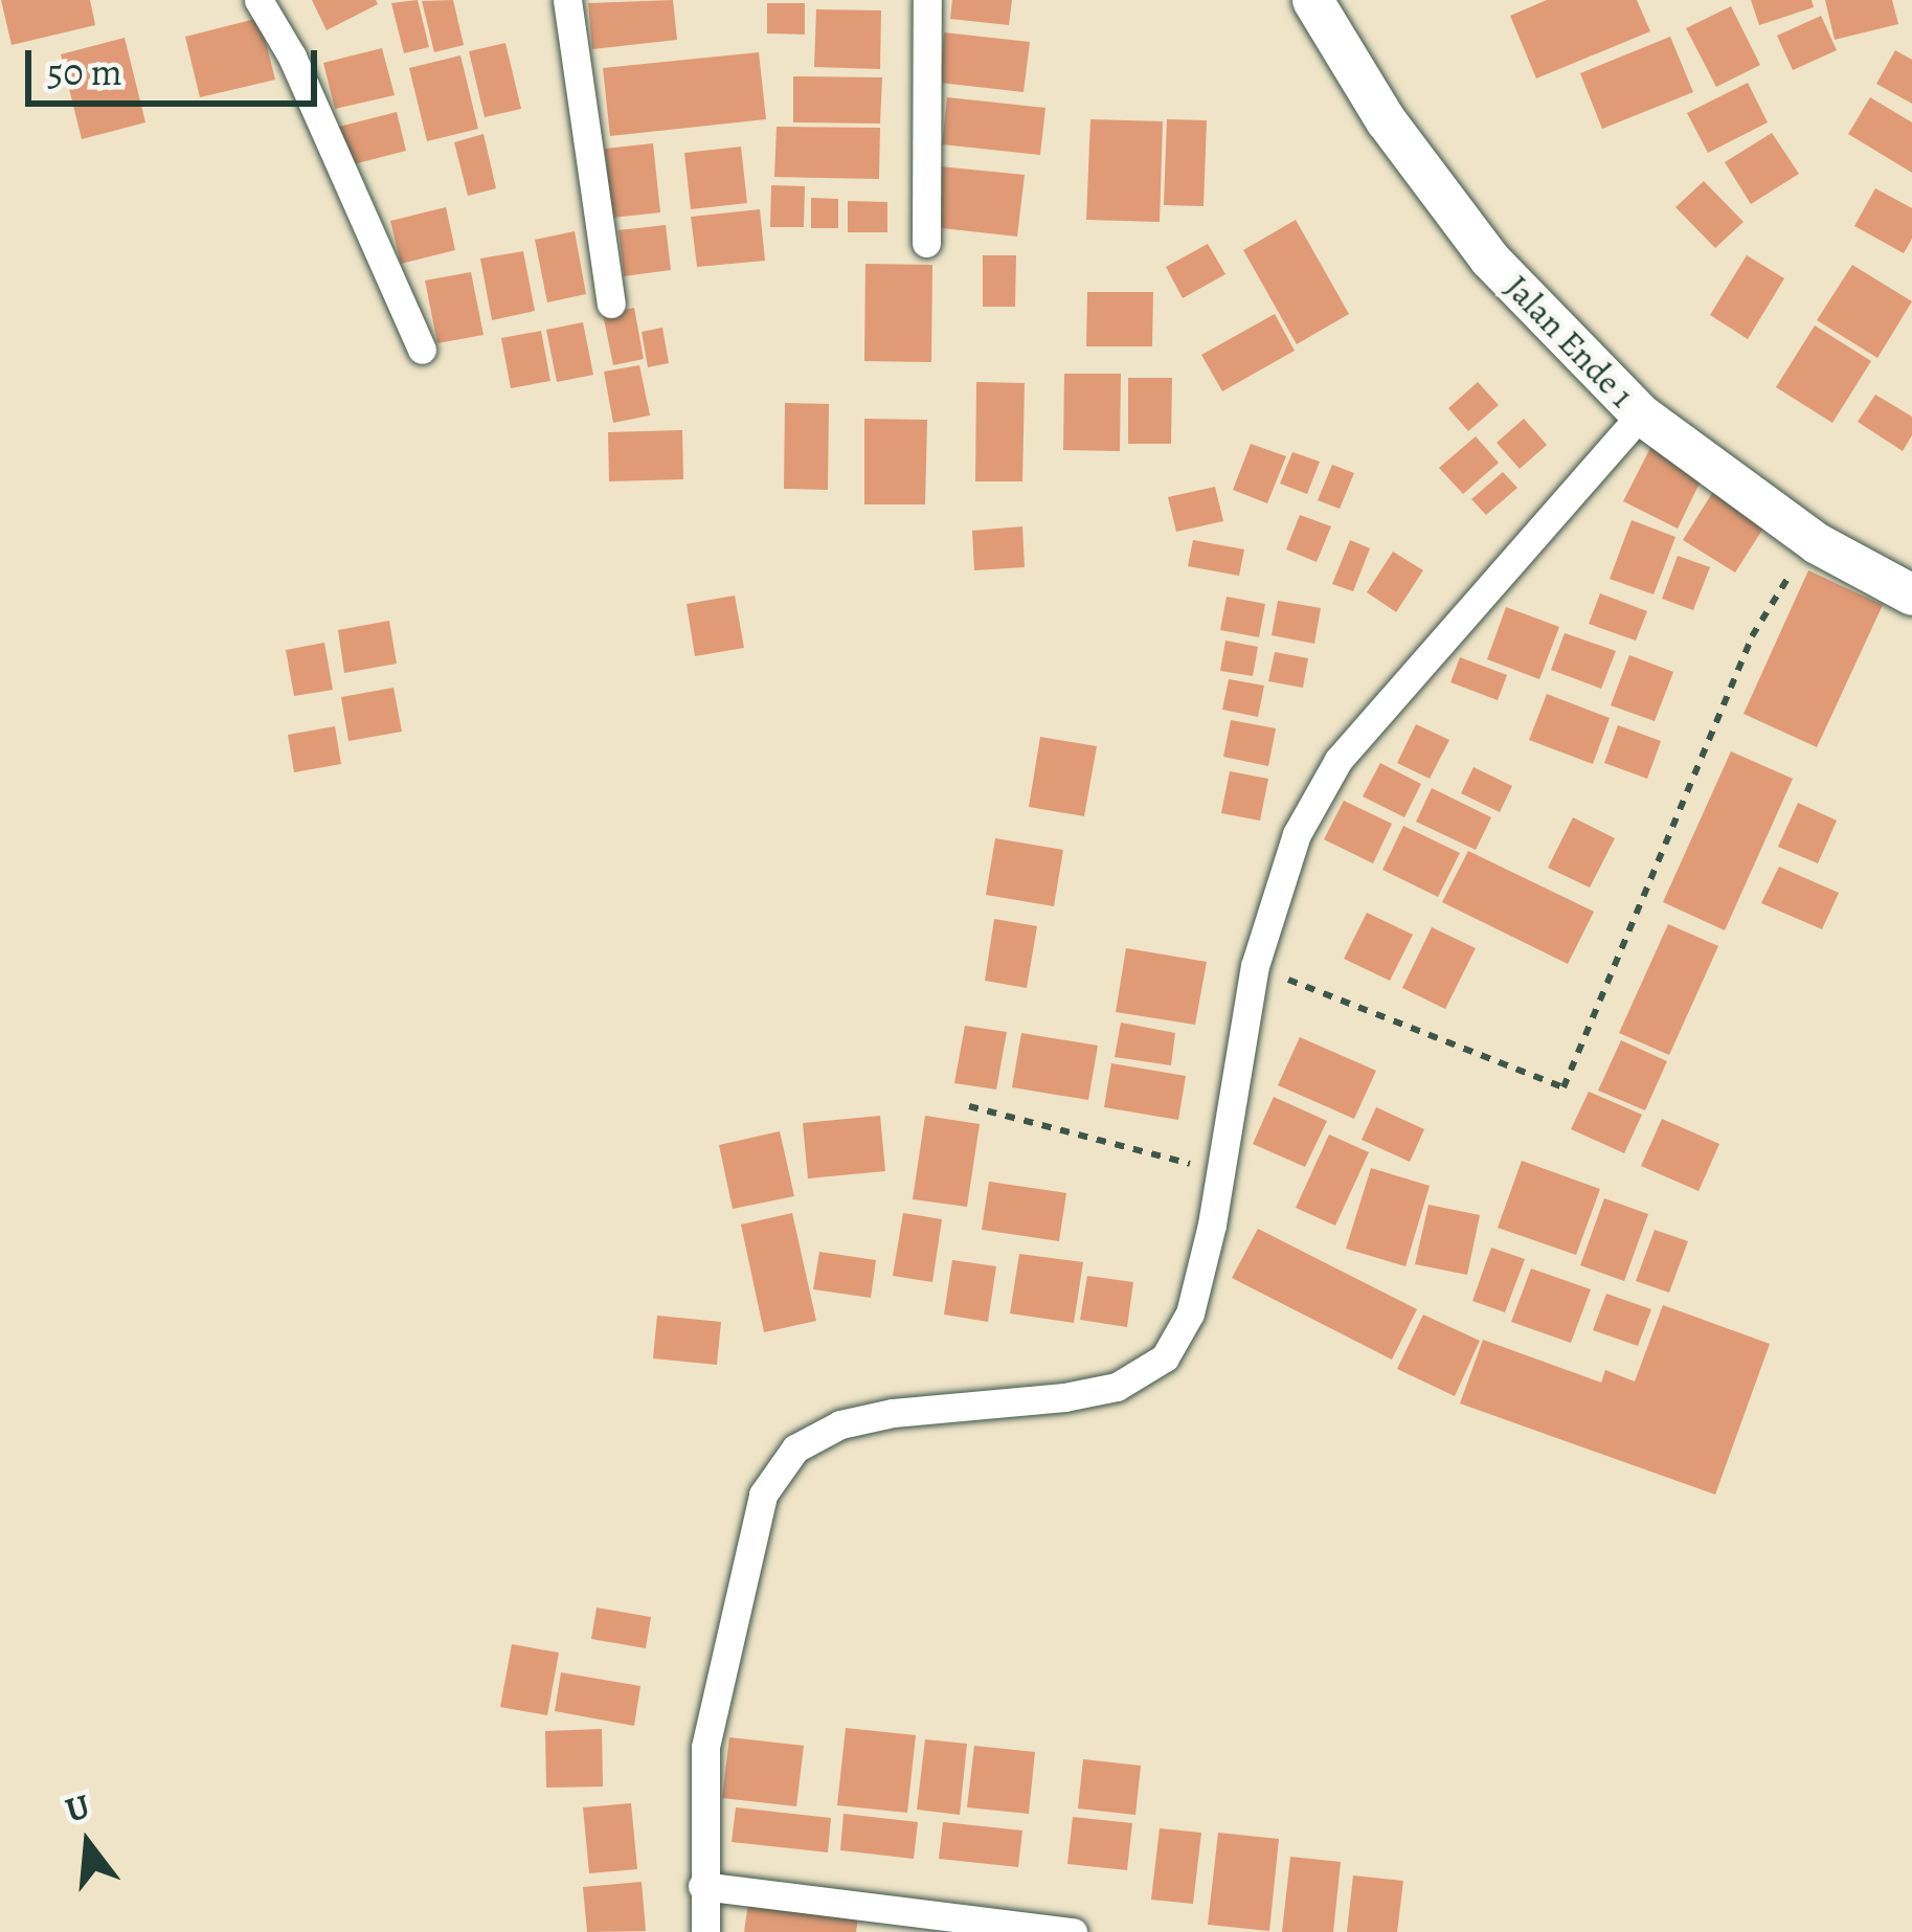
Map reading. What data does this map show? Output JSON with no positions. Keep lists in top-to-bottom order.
{
  "streets": {
    "street": ["Jalan Ende 1"]
  },
  "scale_bar": "50 m",
  "north": "top"
}
